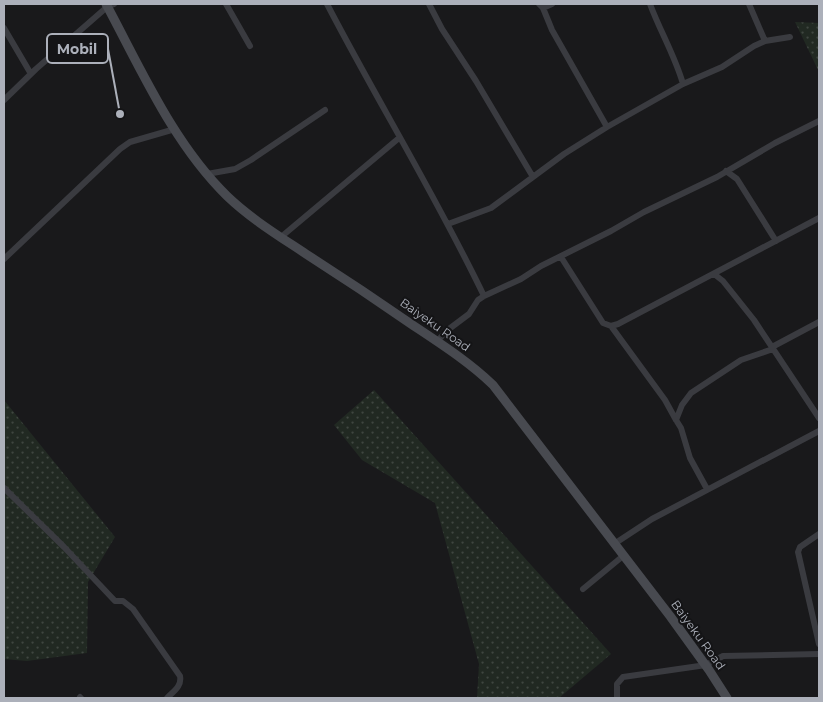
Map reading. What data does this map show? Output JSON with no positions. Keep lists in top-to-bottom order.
{
  "streets": {
    "main road": ["Baiyeku Road"]
  },
  "places": ["Mobil"]
}
